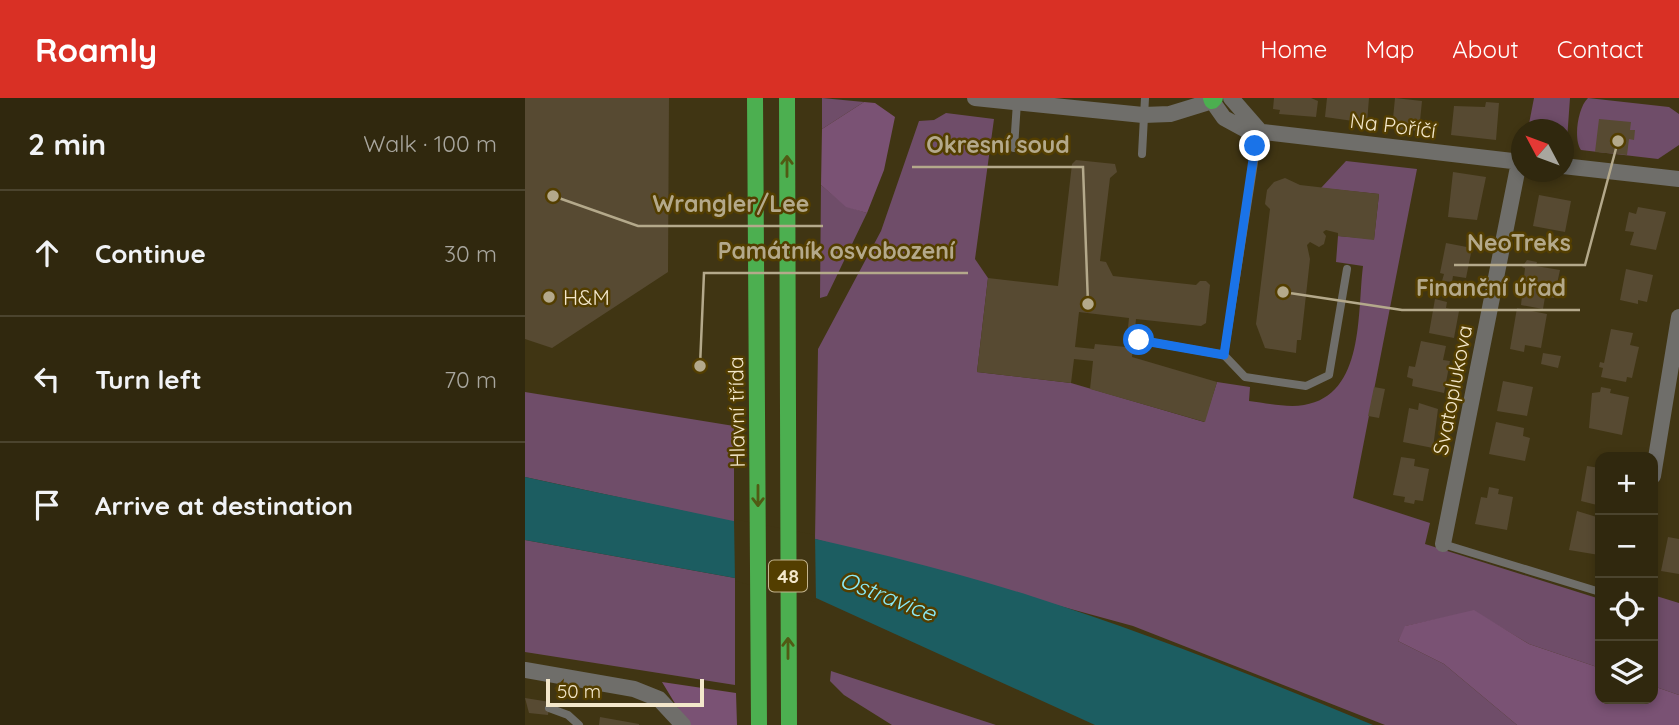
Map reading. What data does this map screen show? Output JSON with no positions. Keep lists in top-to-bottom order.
{
  "streets": {
    "main road": ["Hlavní třída", "48"],
    "street": ["Na Poříčí", "Svatoplukova"]
  },
  "crossings": [
    ["Hlavní třída", "48"]
  ],
  "water": ["Ostravice"],
  "places": [
    "NeoTreks",
    "Wrangler/Lee",
    "Finanční úřad",
    "H&M",
    "Okresní soud",
    "Památník osvobození"
  ],
  "scale_bar": "50 m",
  "north": "top left",
  "page": {
    "header": "Roamly",
    "nav": [
      "Home",
      "Map",
      "About",
      "Contact"
    ],
    "heading": ["2 min", "Walk · 100 m"],
    "list": [
      ["Continue", "30 m"],
      ["Turn left", "70 m"],
      "Arrive at destination"
    ],
    "map_buttons": ["+", "−"],
    "scale": "50 m"
  }
}
